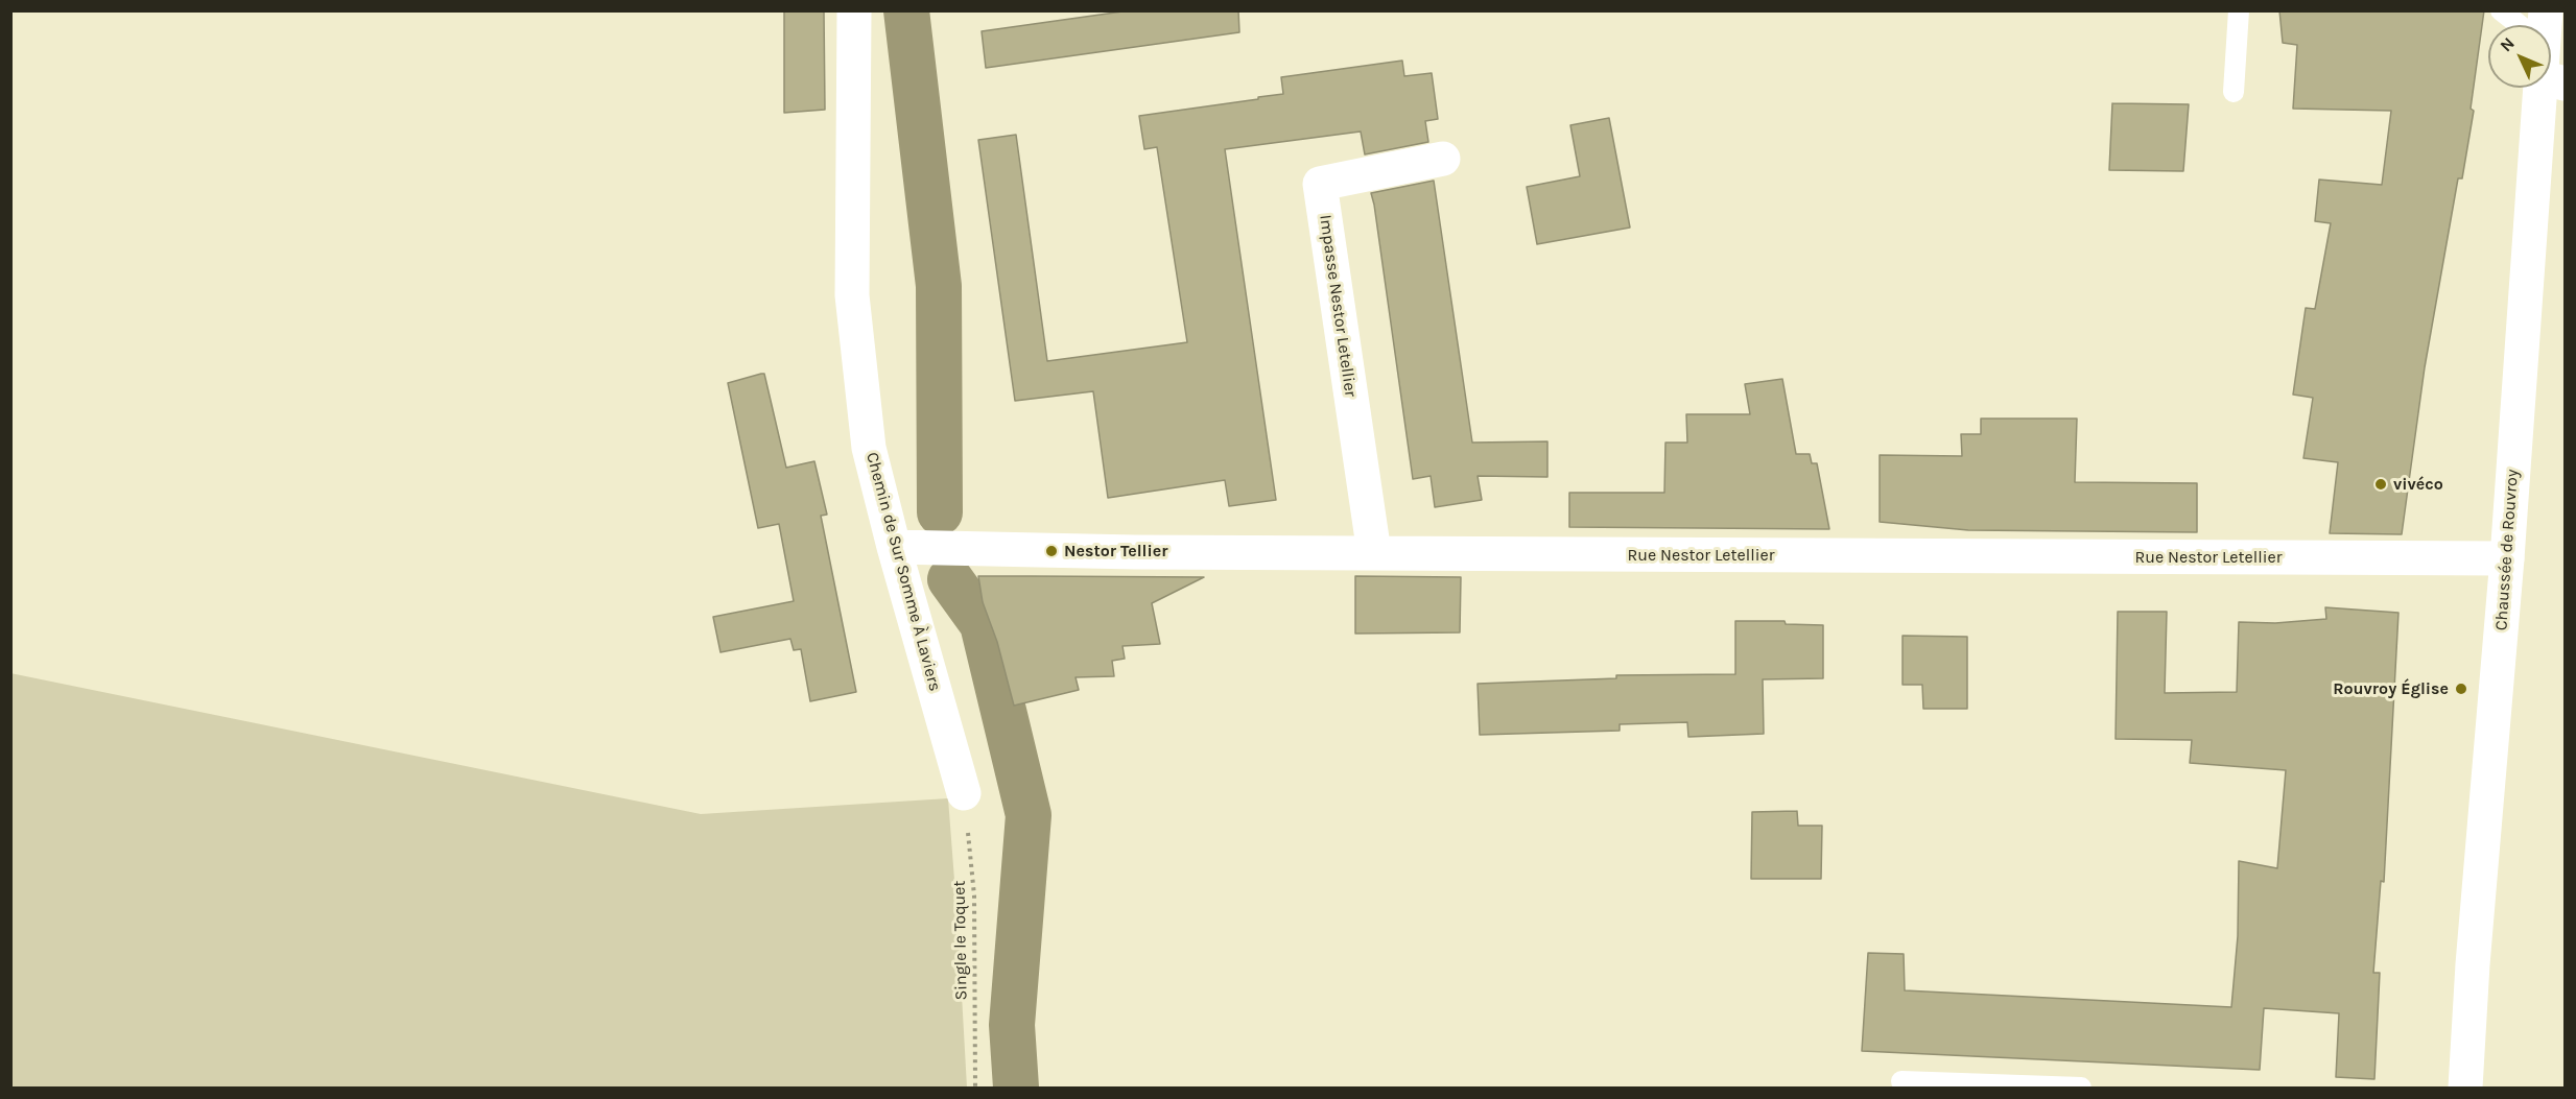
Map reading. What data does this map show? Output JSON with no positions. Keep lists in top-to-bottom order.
{
  "streets": {
    "street": [
      "Impasse Nestor Letellier",
      "Chaussée de Rouvroy",
      "Rue Nestor Letellier",
      "Chemin de Sur Somme À Laviers"
    ],
    "path": ["Single le Toquet"]
  },
  "crossings": [
    ["Impasse Nestor Letellier", "Rue Nestor Letellier"],
    ["Chaussée de Rouvroy", "Rue Nestor Letellier"],
    ["Rue Nestor Letellier", "Chemin de Sur Somme À Laviers"],
    ["Chemin de Sur Somme À Laviers", "Single le Toquet"]
  ],
  "places": ["vivéco", "Nestor Tellier", "Rouvroy Église"],
  "north": "top left"
}
